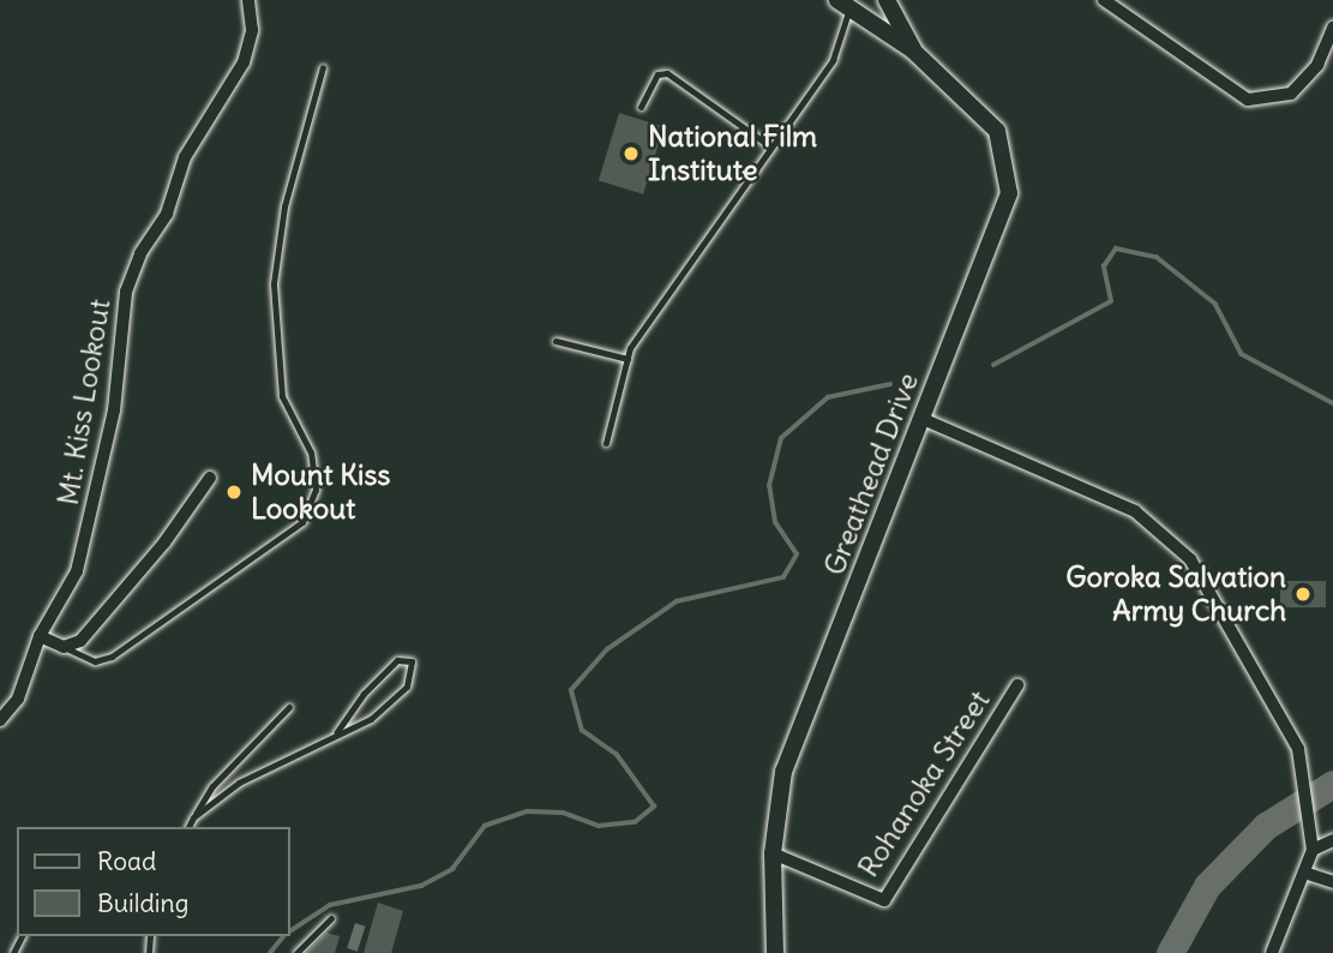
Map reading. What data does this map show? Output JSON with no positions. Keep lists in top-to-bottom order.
{
  "streets": {
    "street": ["Mt. Kiss Lookout", "Greathead Drive", "Rohanoka Street"]
  },
  "crossings": [
    ["Greathead Drive", "Rohanoka Street"]
  ],
  "places": ["National Film Institute", "Mount Kiss Lookout", "Goroka Salvation Army Church"],
  "legend": ["Road", "Building"]
}
